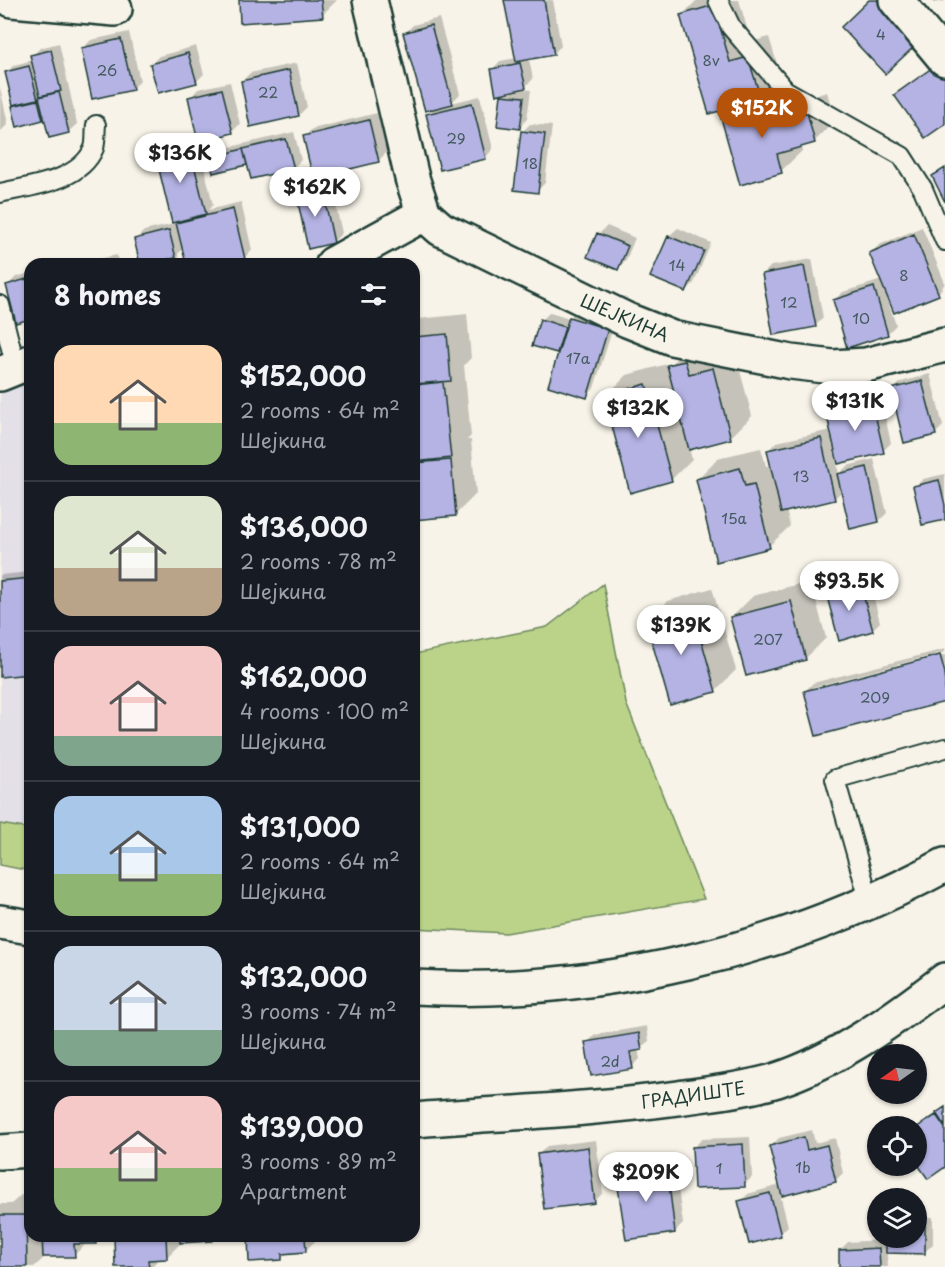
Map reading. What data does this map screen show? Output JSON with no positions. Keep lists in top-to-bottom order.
{
  "streets": {
    "street": ["ШЕЈКИНА", "ГРАДИШТЕ"]
  },
  "house_numbers": [
    "4",
    "8v",
    "26",
    "22",
    "29",
    "18",
    "14",
    "8",
    "12",
    "10",
    "17a",
    "13",
    "15a",
    "207",
    "209",
    "2d",
    "1b",
    "1"
  ],
  "north": "left",
  "page": {
    "price": [
      "$152K",
      "$136K",
      "$162K",
      "$131K",
      "$132K",
      "$93.5K",
      "$139K",
      "$209K"
    ],
    "heading": "8 homes",
    "list": [
      {
        "name": "$152,000",
        "note": "2 rooms · 64 m² · Шејкина"
      },
      {
        "name": "$136,000",
        "note": "2 rooms · 78 m² · Шејкина"
      },
      {
        "name": "$162,000",
        "note": "4 rooms · 100 m² · Шејкина"
      },
      {
        "name": "$131,000",
        "note": "2 rooms · 64 m² · Шејкина"
      },
      {
        "name": "$132,000",
        "note": "3 rooms · 74 m² · Шејкина"
      },
      {
        "name": "$139,000",
        "note": "3 rooms · 89 m² · Apartment"
      }
    ]
  }
}
